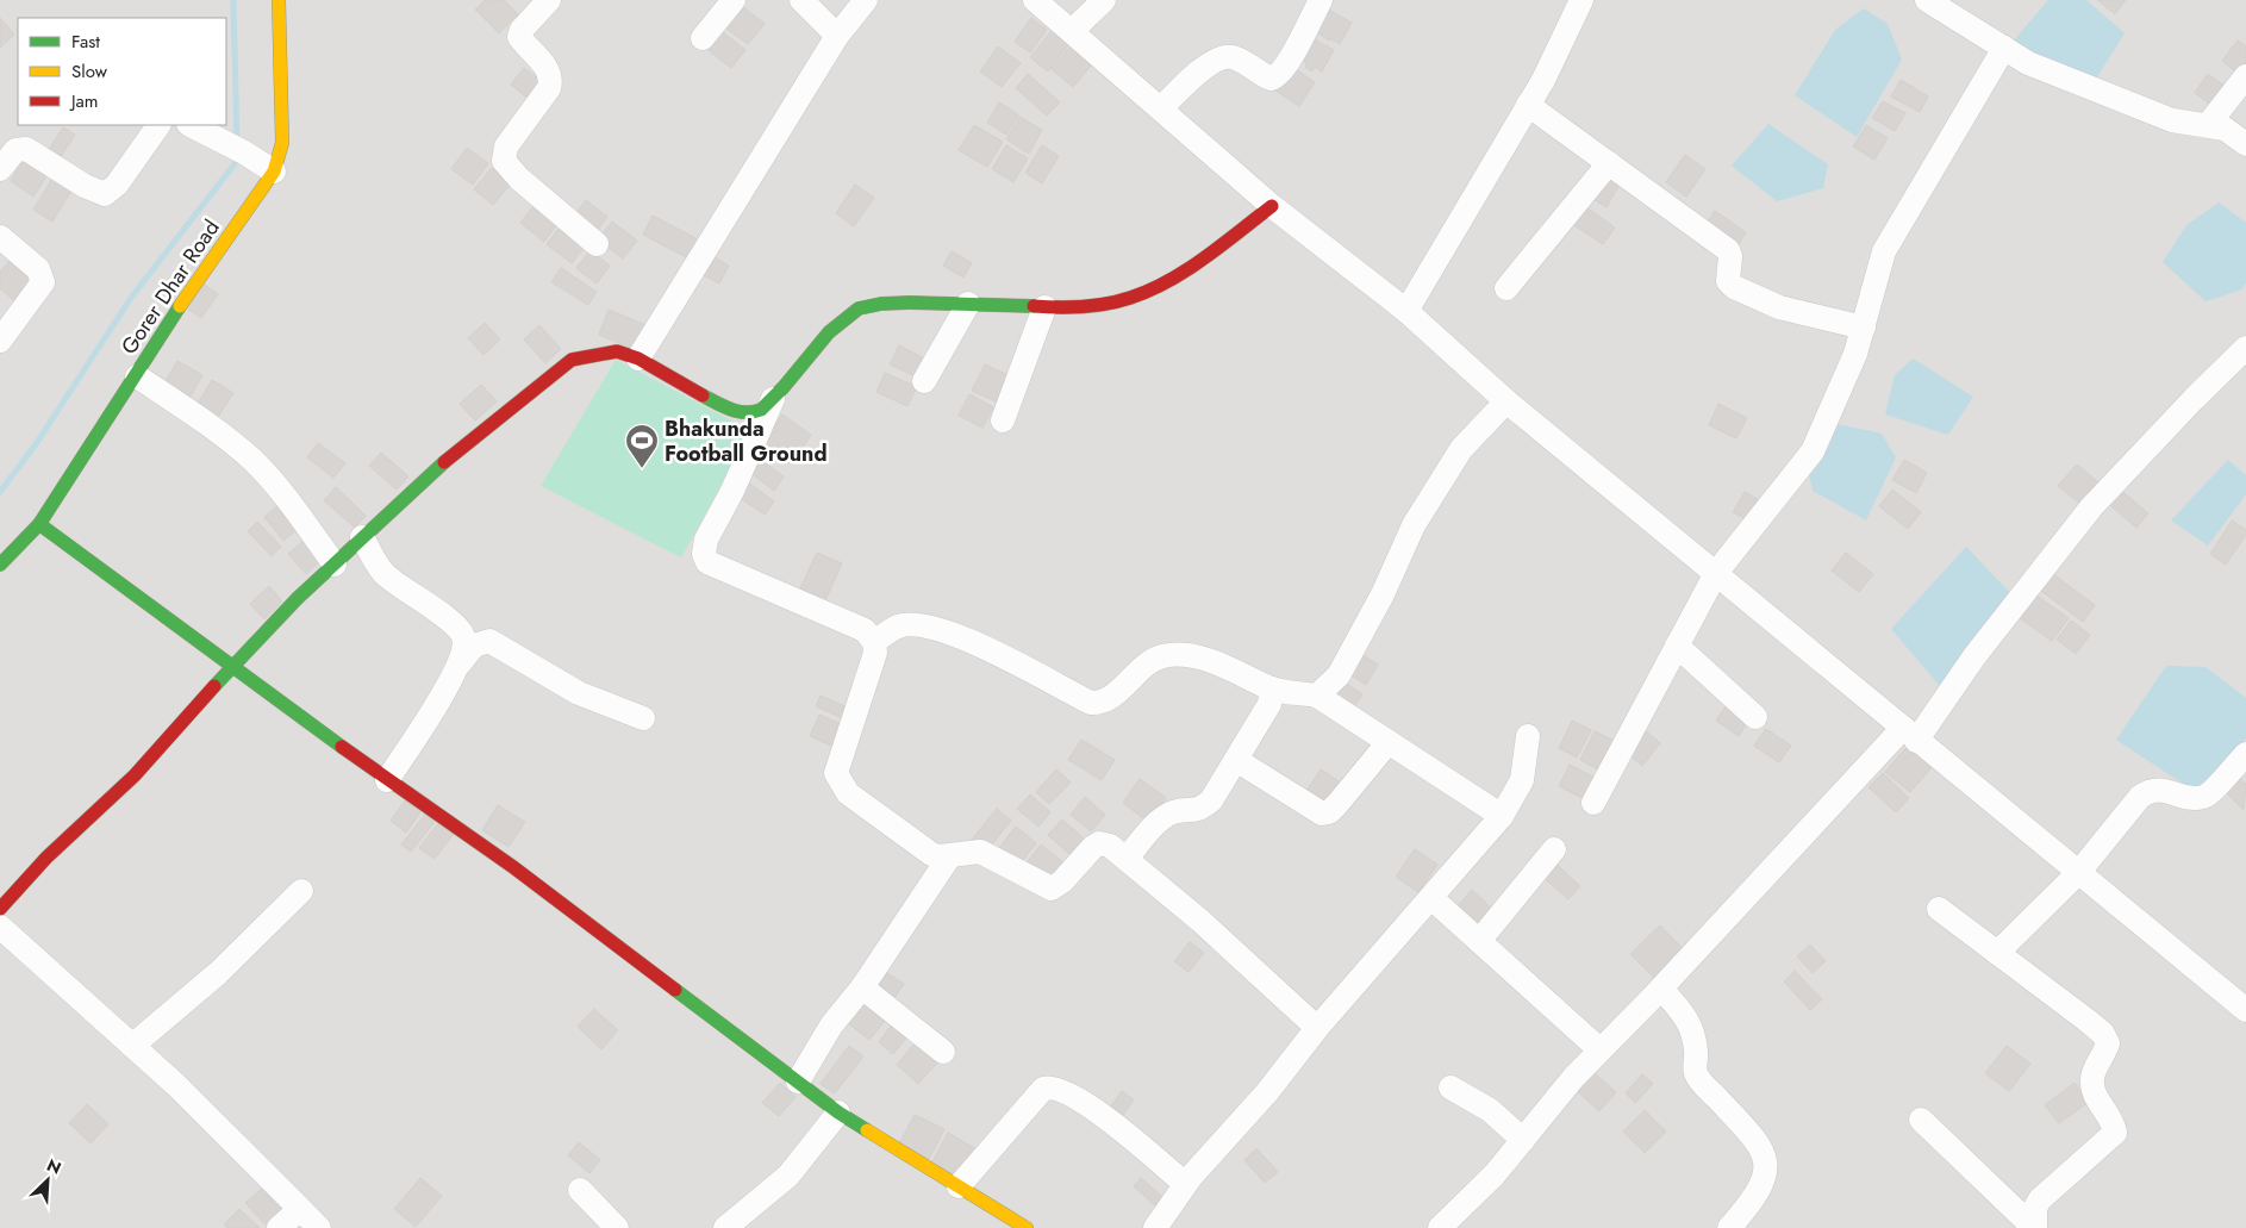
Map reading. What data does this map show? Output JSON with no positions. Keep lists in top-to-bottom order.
{
  "streets": {
    "street": ["Gorer Dhar Road"]
  },
  "places": {
    "sports": ["Bhakunda Football Ground"]
  },
  "legend": ["Fast", "Slow", "Jam"],
  "north": "top right"
}
